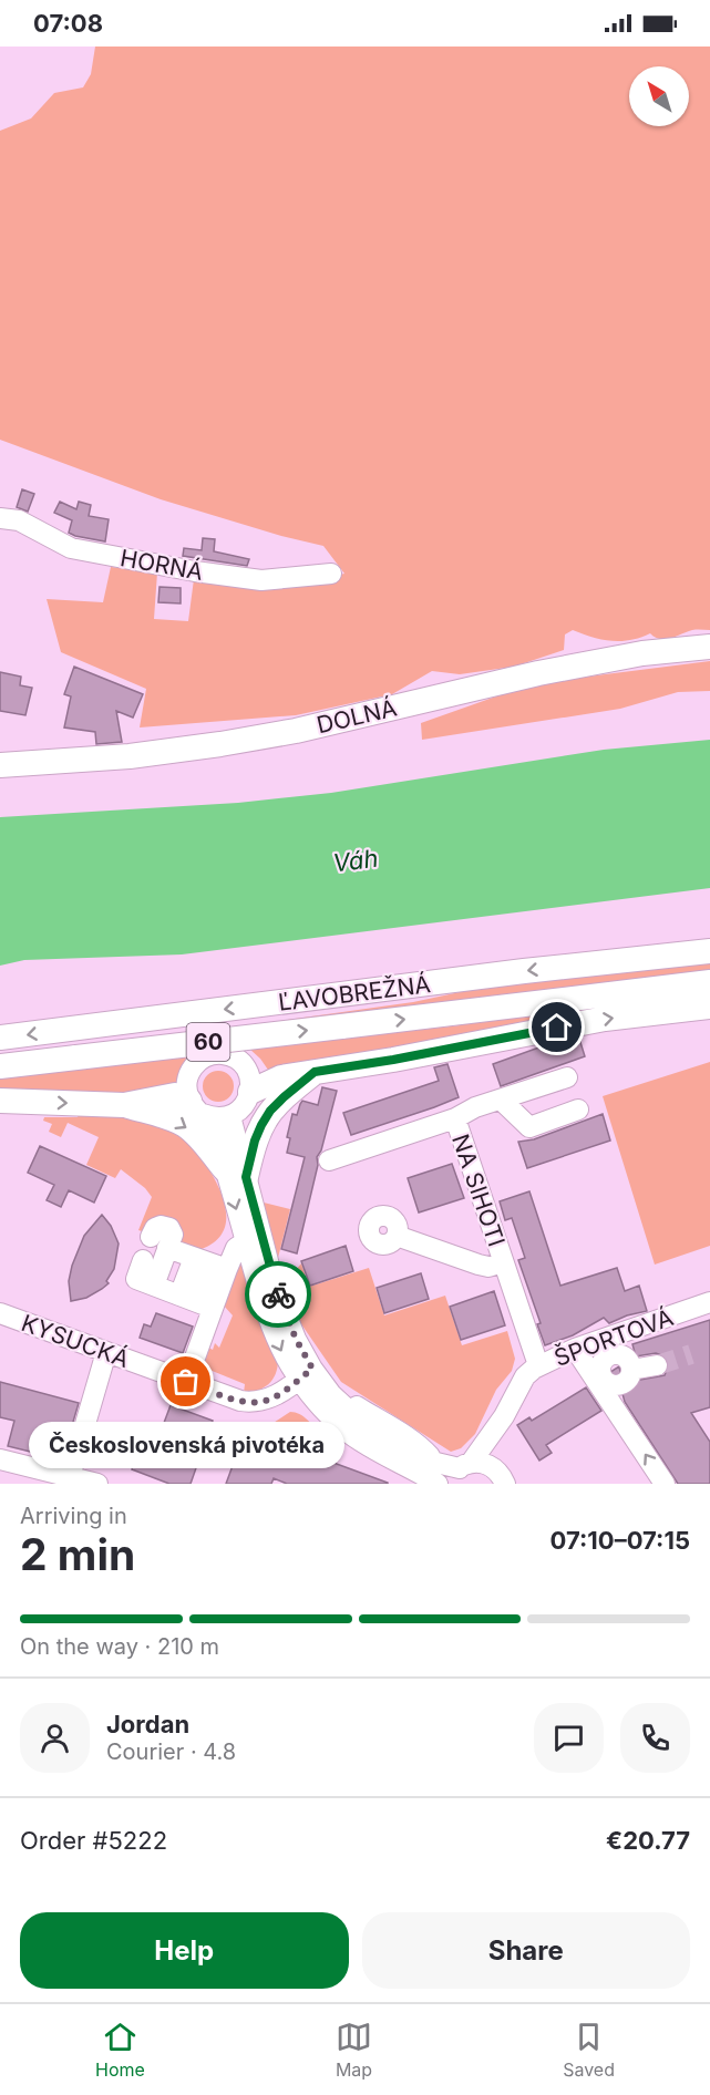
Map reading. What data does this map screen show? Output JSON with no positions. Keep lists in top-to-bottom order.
{
  "streets": {
    "main road": ["DOLNÁ", "ĽAVOBREŽNÁ", "60"],
    "street": [
      "HORNÁ",
      "NA SIHOTI",
      "ŠPORTOVÁ",
      "KYSUCKÁ"
    ]
  },
  "crossings": [
    ["NA SIHOTI", "ŠPORTOVÁ"]
  ],
  "water": ["Váh"],
  "places": ["Československá pivotéka"],
  "north": "top left",
  "page": {
    "status": "07:08",
    "bubble": "Československá pivotéka",
    "heading": ["2 min", "Arriving in", "07:10–07:15"],
    "panel": [
      "Jordan",
      "Courier · 4.8",
      "Order #5222",
      "€20.77"
    ],
    "bar": "On the way · 210 m",
    "buttons": ["Help", "Share"],
    "tabs": ["Home", "Map", "Saved"]
  }
}
